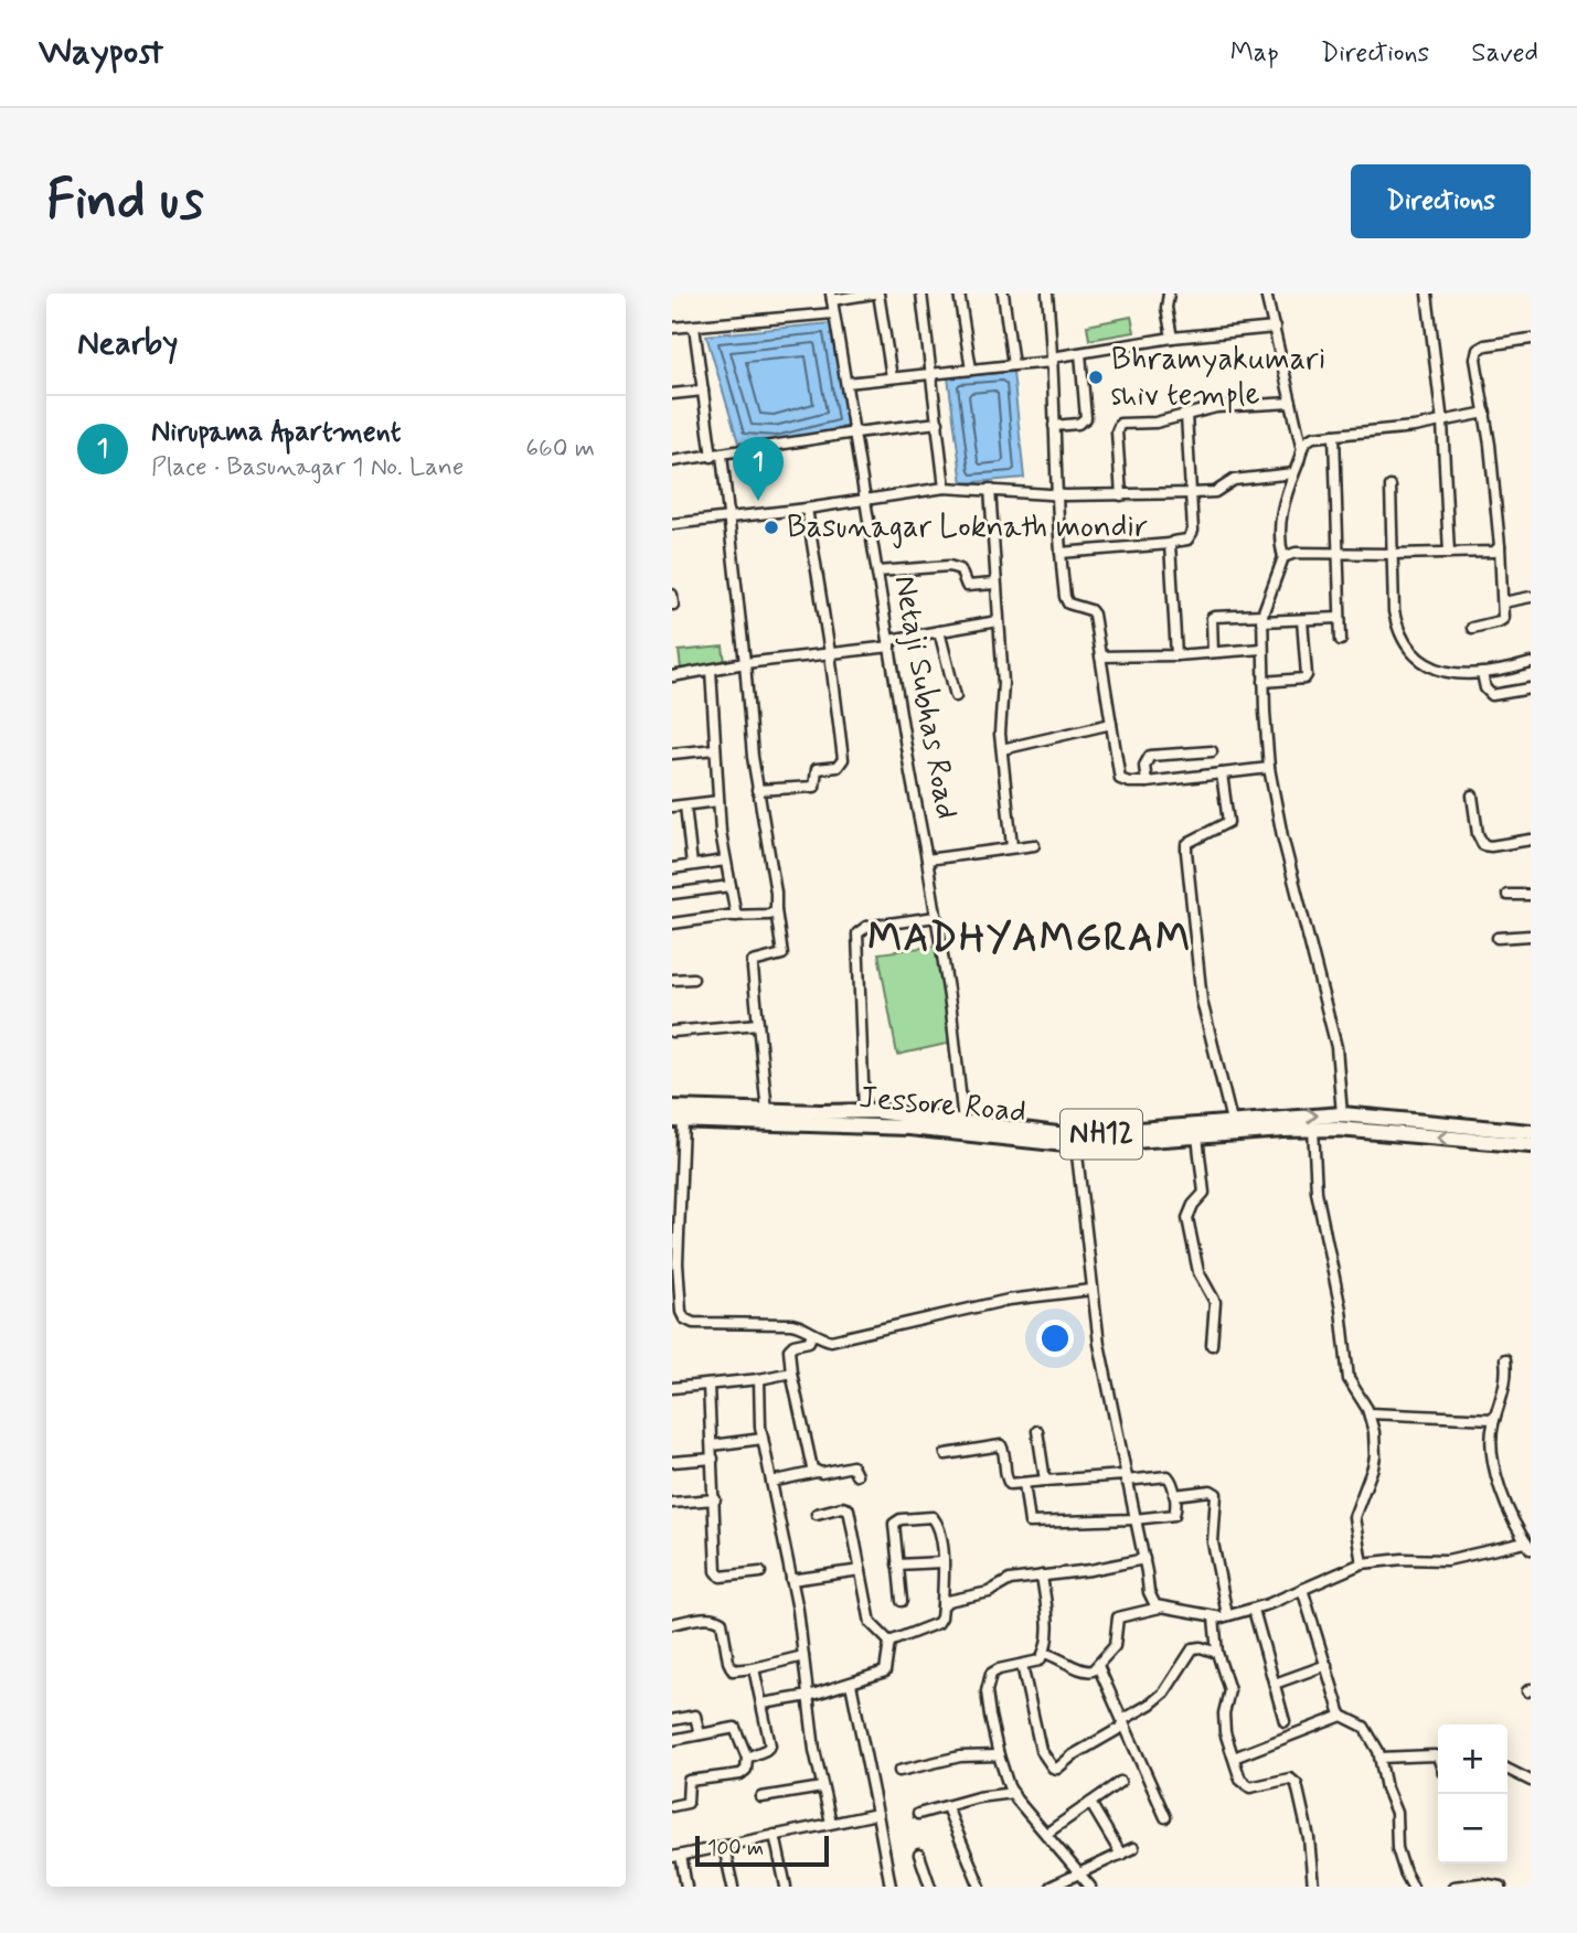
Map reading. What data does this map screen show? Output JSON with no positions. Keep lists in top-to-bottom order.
{
  "streets": {
    "highway": ["Jessore Road", "NH12"],
    "street": ["Netaji Subhas Road"]
  },
  "crossings": [
    ["Netaji Subhas Road", "NH12"]
  ],
  "districts": ["MADHYAMGRAM"],
  "places": ["Bhramyakumari shiv temple", "Basunagar Loknath mondir"],
  "scale_bar": "100 m",
  "page": {
    "header": "Waypost",
    "nav": ["Map", "Directions", "Saved"],
    "buttons": "Directions",
    "title": "Find us",
    "heading": "Nearby",
    "list": [
      {
        "mark": "1",
        "name": "Nirupama Apartment",
        "note": "Place · Basunagar 1 No. Lane",
        "value": "660 m"
      }
    ],
    "pins": "1",
    "map_buttons": ["+", "−"],
    "scale": "100 m"
  }
}
